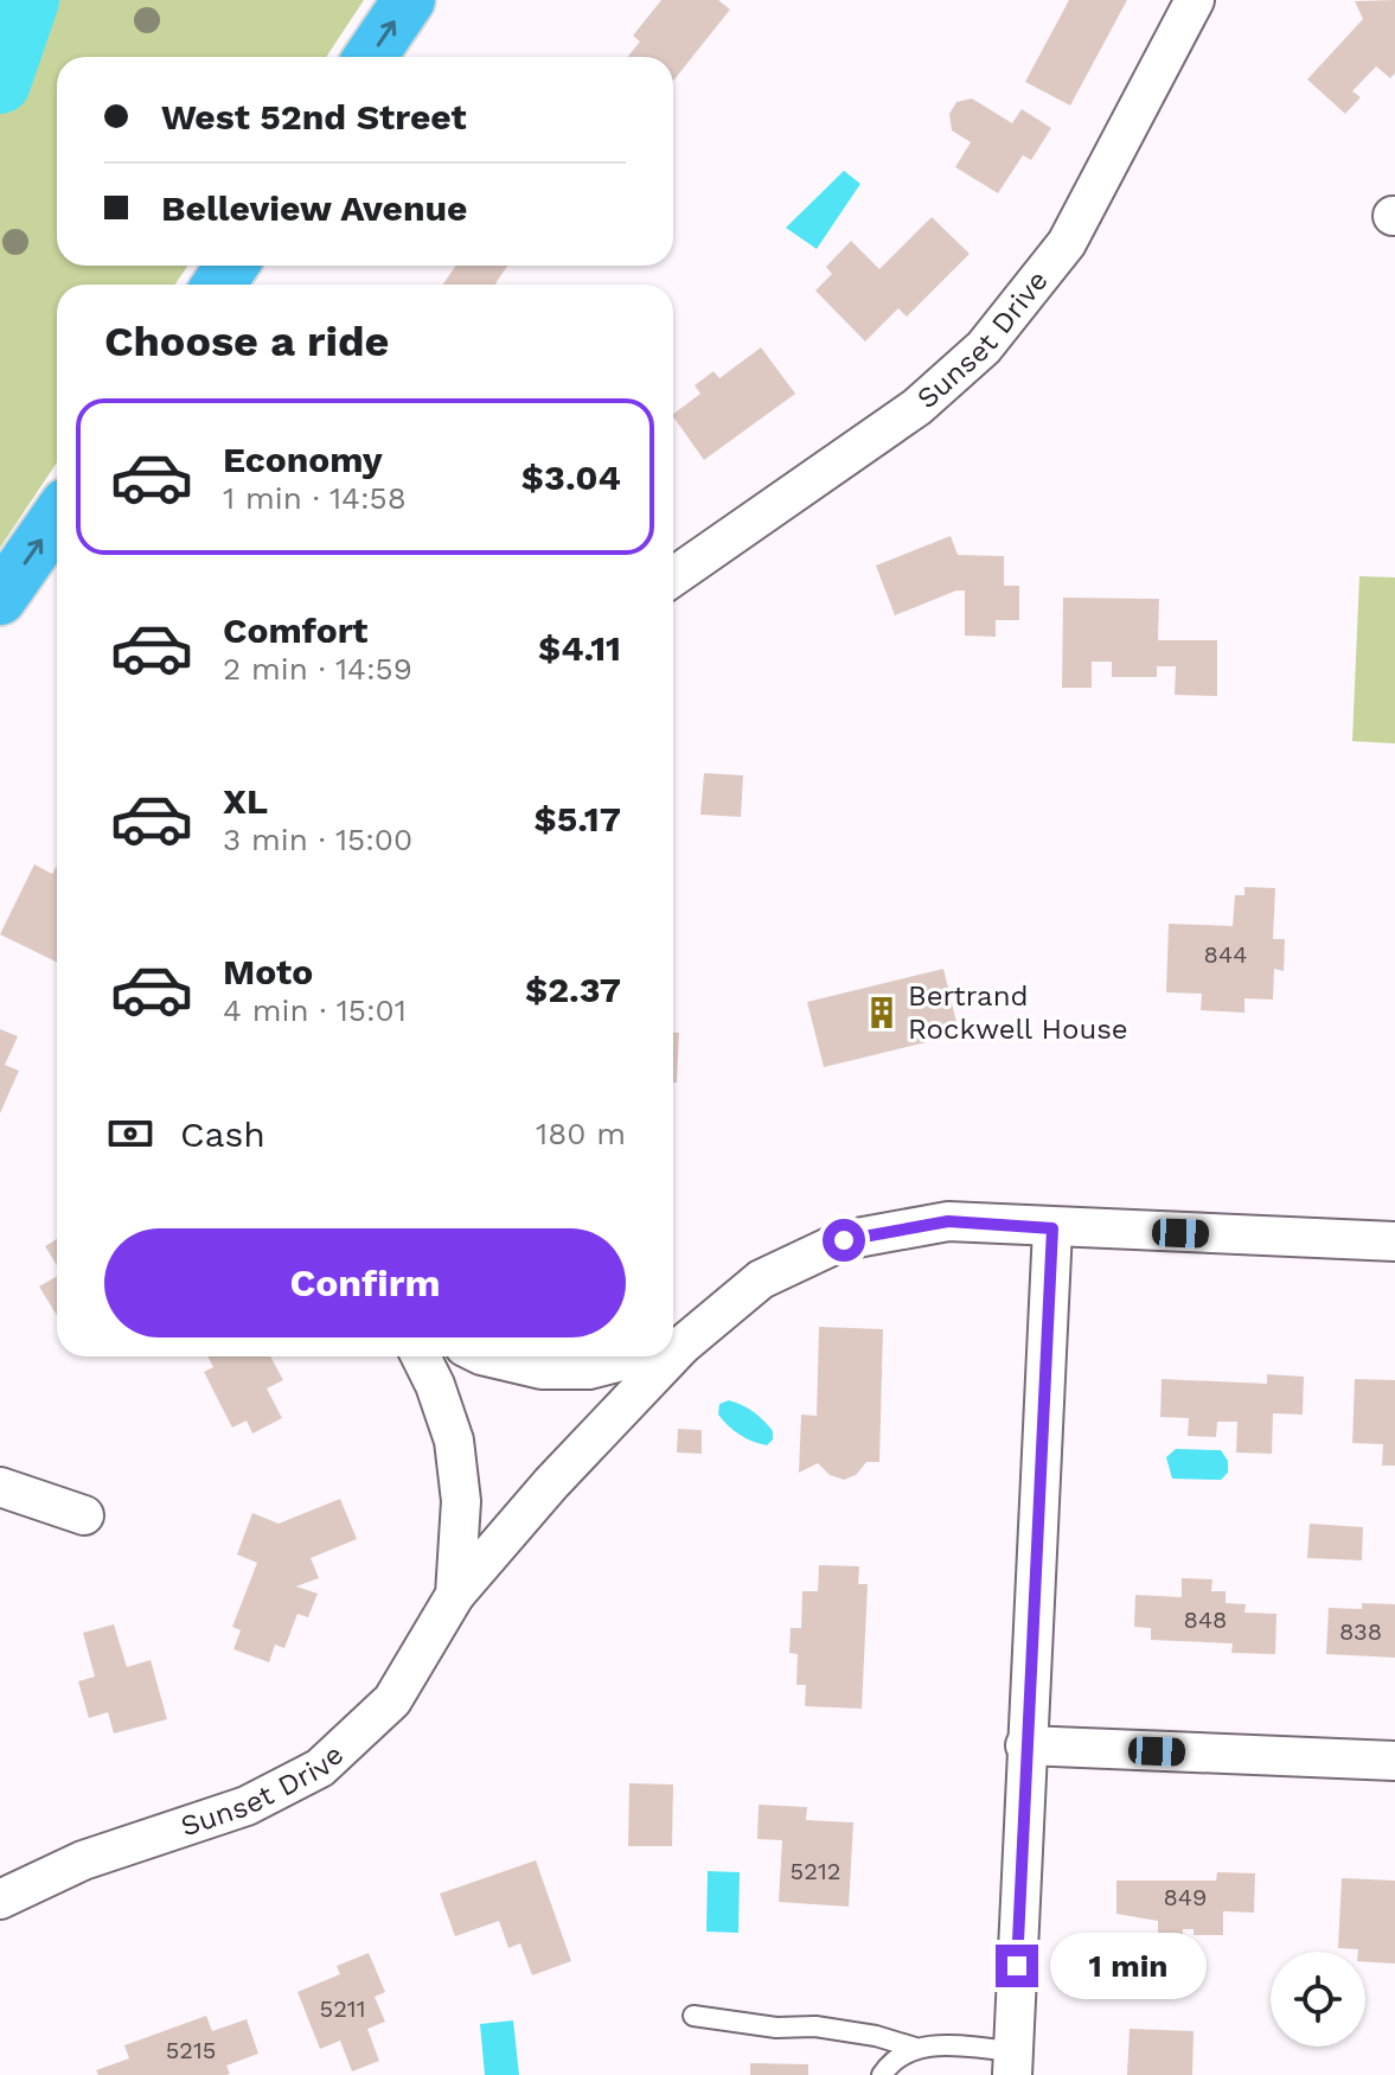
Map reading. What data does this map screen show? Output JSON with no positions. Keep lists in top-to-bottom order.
{
  "streets": {
    "street": ["Sunset Drive"]
  },
  "places": {
    "building": ["Bertrand Rockwell House"]
  },
  "house_numbers": [
    "844",
    "848",
    "838",
    "5212",
    "849",
    "5211",
    "5215"
  ],
  "page": {
    "banner": ["West 52nd Street", "Belleview Avenue"],
    "heading": "Choose a ride",
    "list": [
      {
        "name": "Economy",
        "note": "1 min · 14:58",
        "value": "$3.04"
      },
      {
        "name": "Comfort",
        "note": "2 min · 14:59",
        "value": "$4.11"
      },
      {
        "name": "XL",
        "note": "3 min · 15:00",
        "value": "$5.17"
      },
      {
        "name": "Moto",
        "note": "4 min · 15:01",
        "value": "$2.37"
      }
    ],
    "pay": ["Cash", "180 m"],
    "buttons": "Confirm",
    "bubble": "1 min"
  }
}
